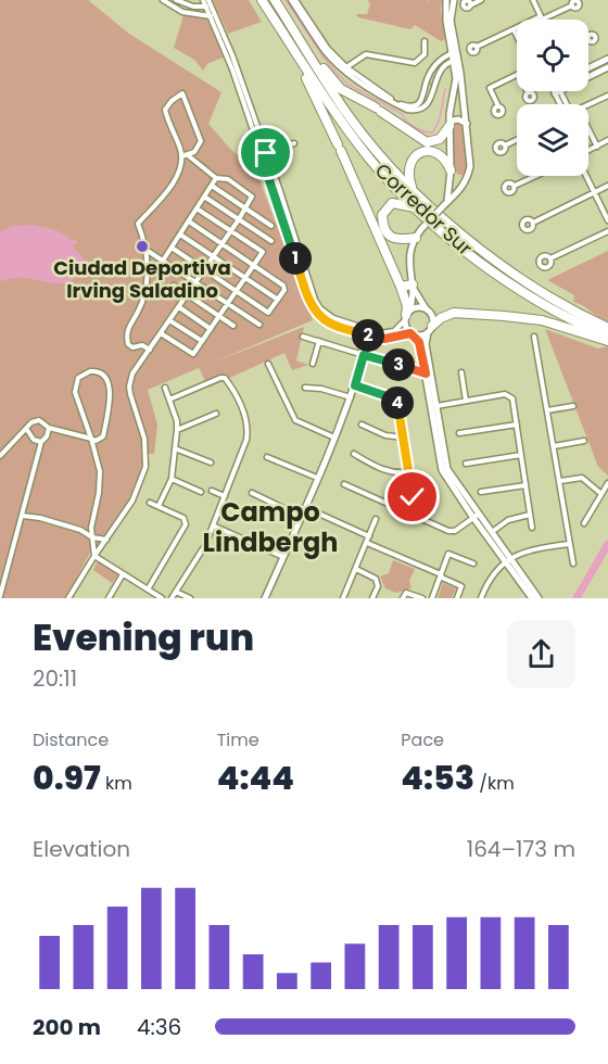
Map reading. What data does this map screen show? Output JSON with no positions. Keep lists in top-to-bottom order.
{
  "streets": {
    "highway": ["Corredor Sur"]
  },
  "districts": ["Campo Lindbergh"],
  "places": ["Ciudad Deportiva Irving Saladino"],
  "page": {
    "pins": [
      "1",
      "2",
      "3",
      "4"
    ],
    "heading": ["Evening run", "20:11"],
    "stats": [
      ["Distance", "0.97 km"],
      ["Time", "4:44"],
      ["Pace", "4:53 /km"]
    ],
    "chart": ["Elevation", "164–173 m"],
    "list": [
      {
        "name": "200 m",
        "note": "4:36"
      }
    ]
  }
}
